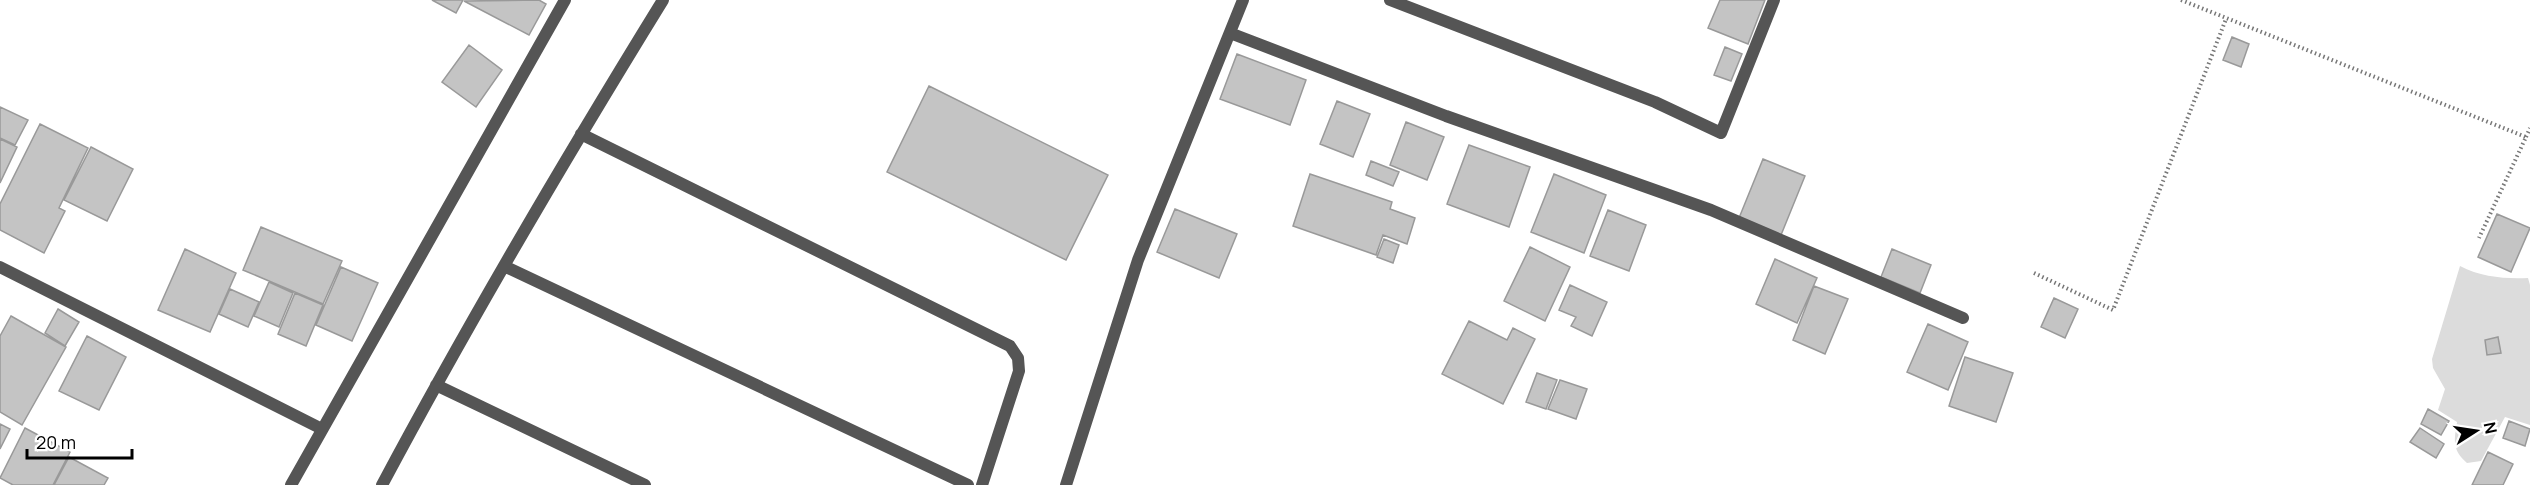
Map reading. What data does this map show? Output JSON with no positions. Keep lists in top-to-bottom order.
{
  "scale_bar": "20 m",
  "north": "right"
}
